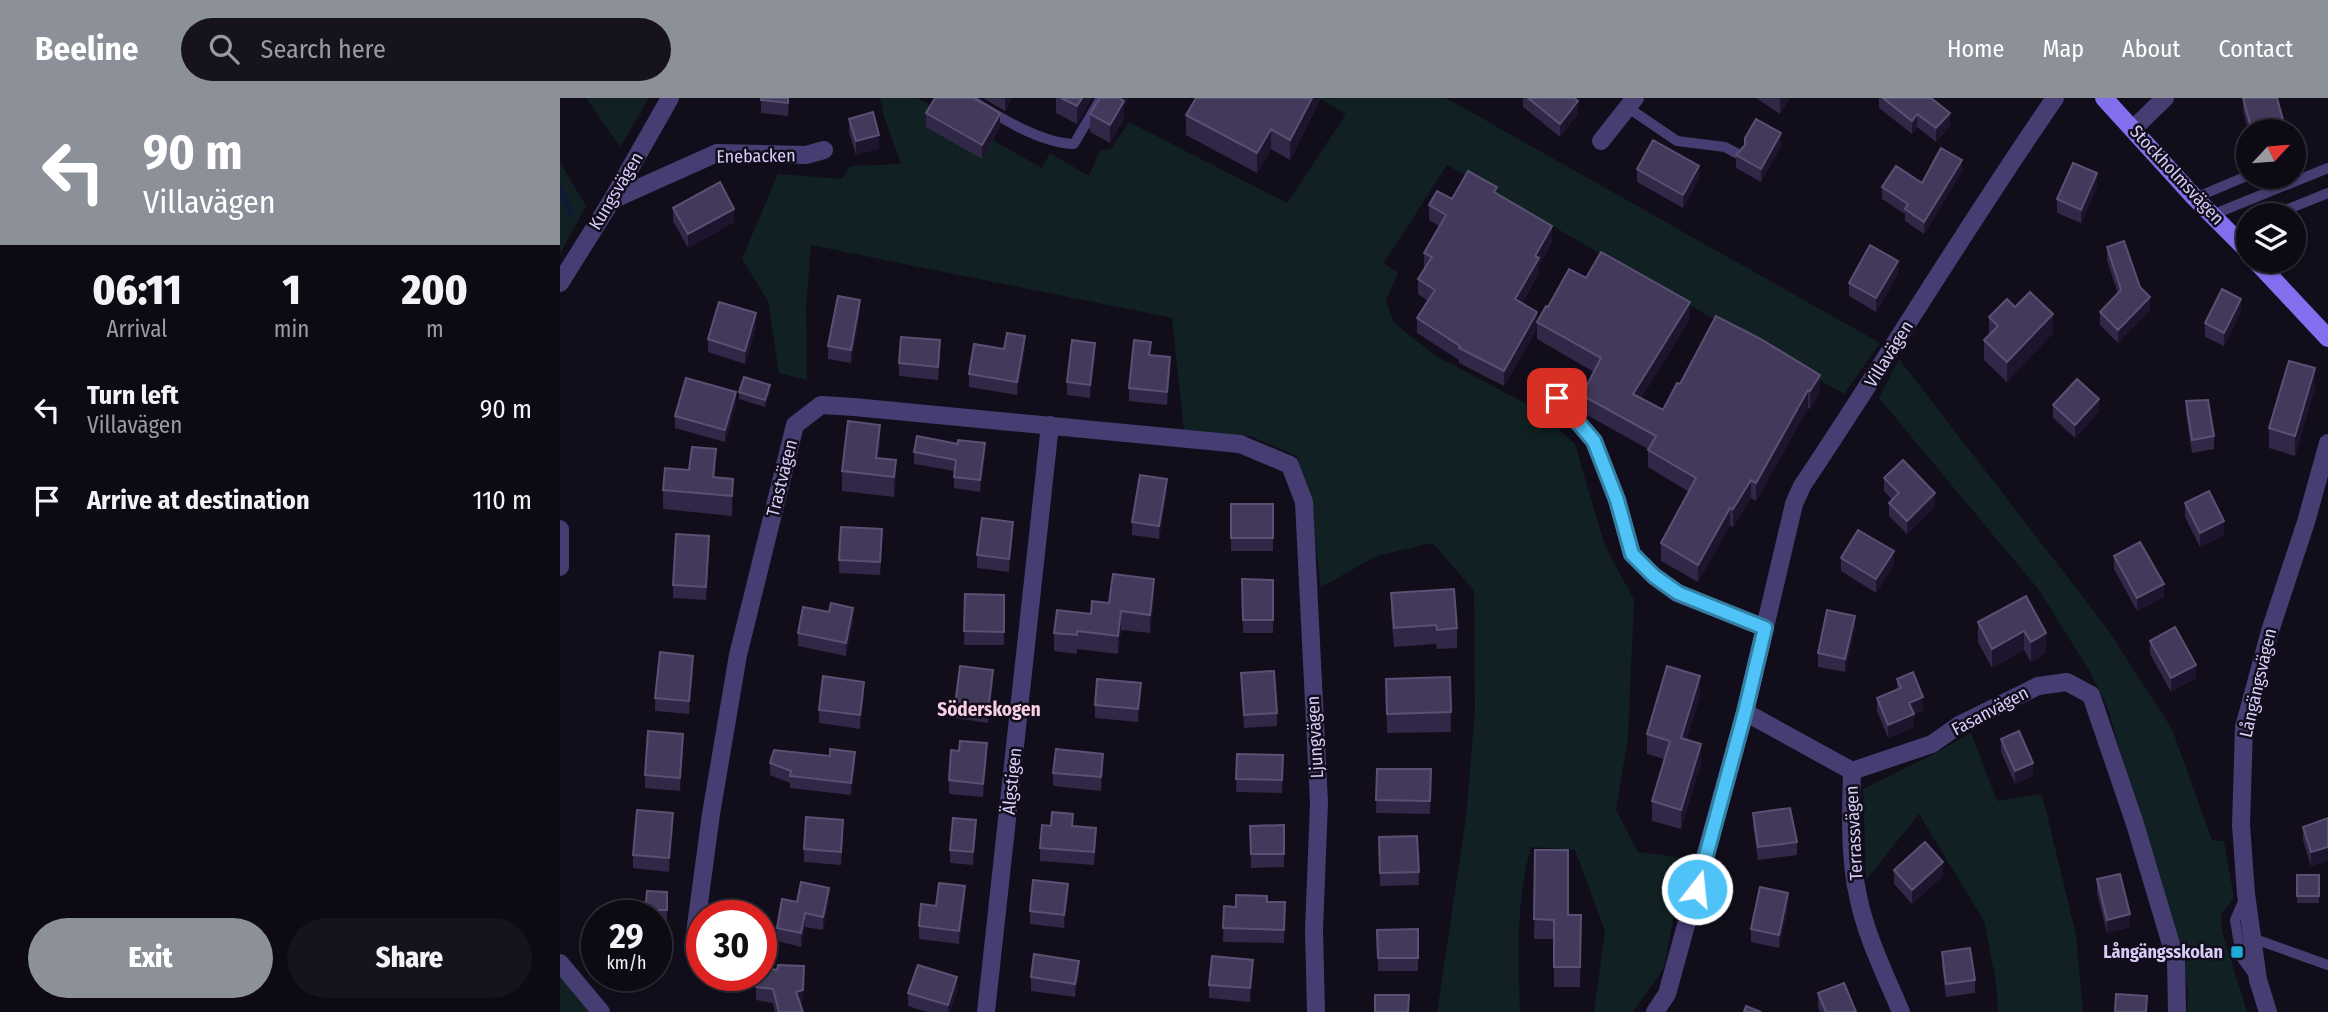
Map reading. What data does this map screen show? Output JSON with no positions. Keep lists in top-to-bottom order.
{
  "streets": {
    "street": [
      "Enebacken",
      "Stockholmsvägen",
      "Kungsvägen",
      "Villavägen",
      "Trastvägen",
      "Långängsvägen",
      "Fasanvägen",
      "Ljungvägen",
      "Älgstigen",
      "Terrassvägen"
    ]
  },
  "crossings": [
    ["Enebacken", "Kungsvägen"],
    ["Trastvägen", "Ljungvägen"],
    ["Trastvägen", "Älgstigen"],
    ["Fasanvägen", "Terrassvägen"]
  ],
  "districts": ["Söderskogen"],
  "places": {
    "transit": ["Långängsskolan"]
  },
  "north": "top right",
  "page": {
    "header": "Beeline",
    "search": "Search here",
    "nav": [
      "Home",
      "Map",
      "About",
      "Contact"
    ],
    "turn": ["90 m", "Villavägen"],
    "eta": [
      "06:11",
      "Arrival",
      "1",
      "min",
      "200",
      "m"
    ],
    "list": [
      {
        "name": "Turn left",
        "note": "Villavägen",
        "value": "90 m"
      },
      {
        "name": "Arrive at destination",
        "value": "110 m"
      }
    ],
    "speed": "29 km/h",
    "limit": "30",
    "buttons": ["Exit", "Share"]
  }
}
